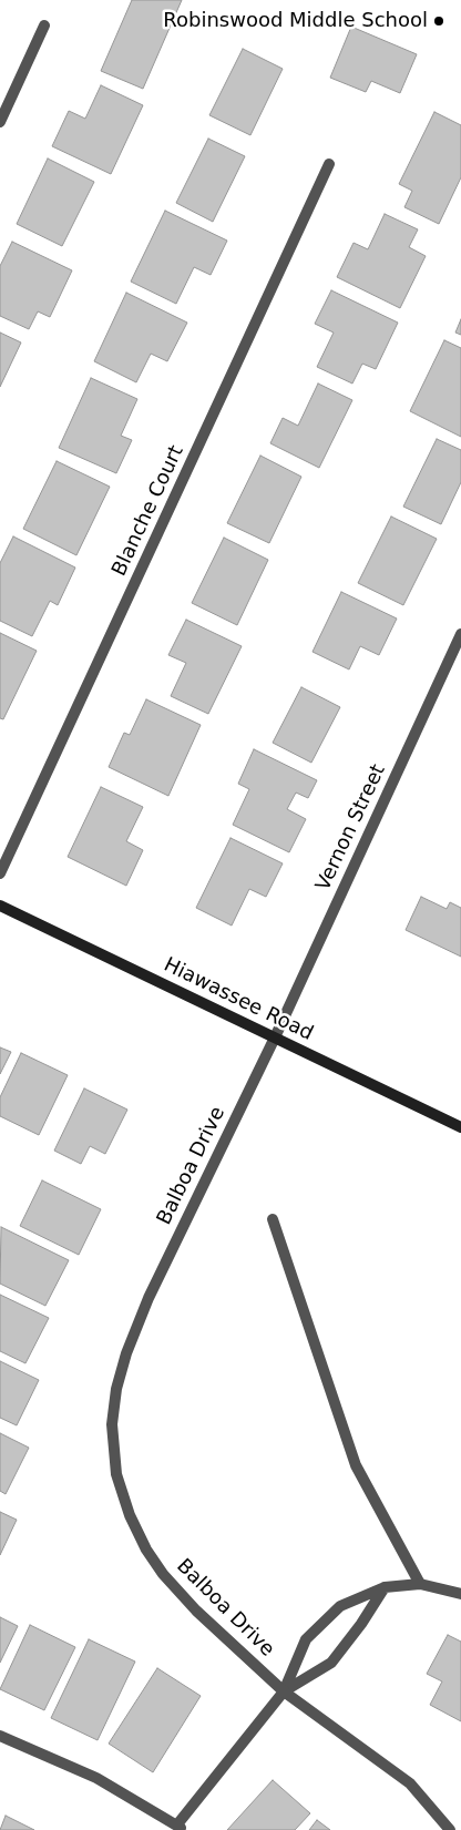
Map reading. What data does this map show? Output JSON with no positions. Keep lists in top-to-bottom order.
{
  "streets": {
    "main road": ["Hiawassee Road"],
    "street": ["Blanche Court", "Vernon Street", "Balboa Drive"]
  },
  "crossings": [
    ["Vernon Street", "Hiawassee Road"],
    ["Vernon Street", "Balboa Drive"],
    ["Hiawassee Road", "Balboa Drive"]
  ],
  "places": ["Robinswood Middle School"]
}
